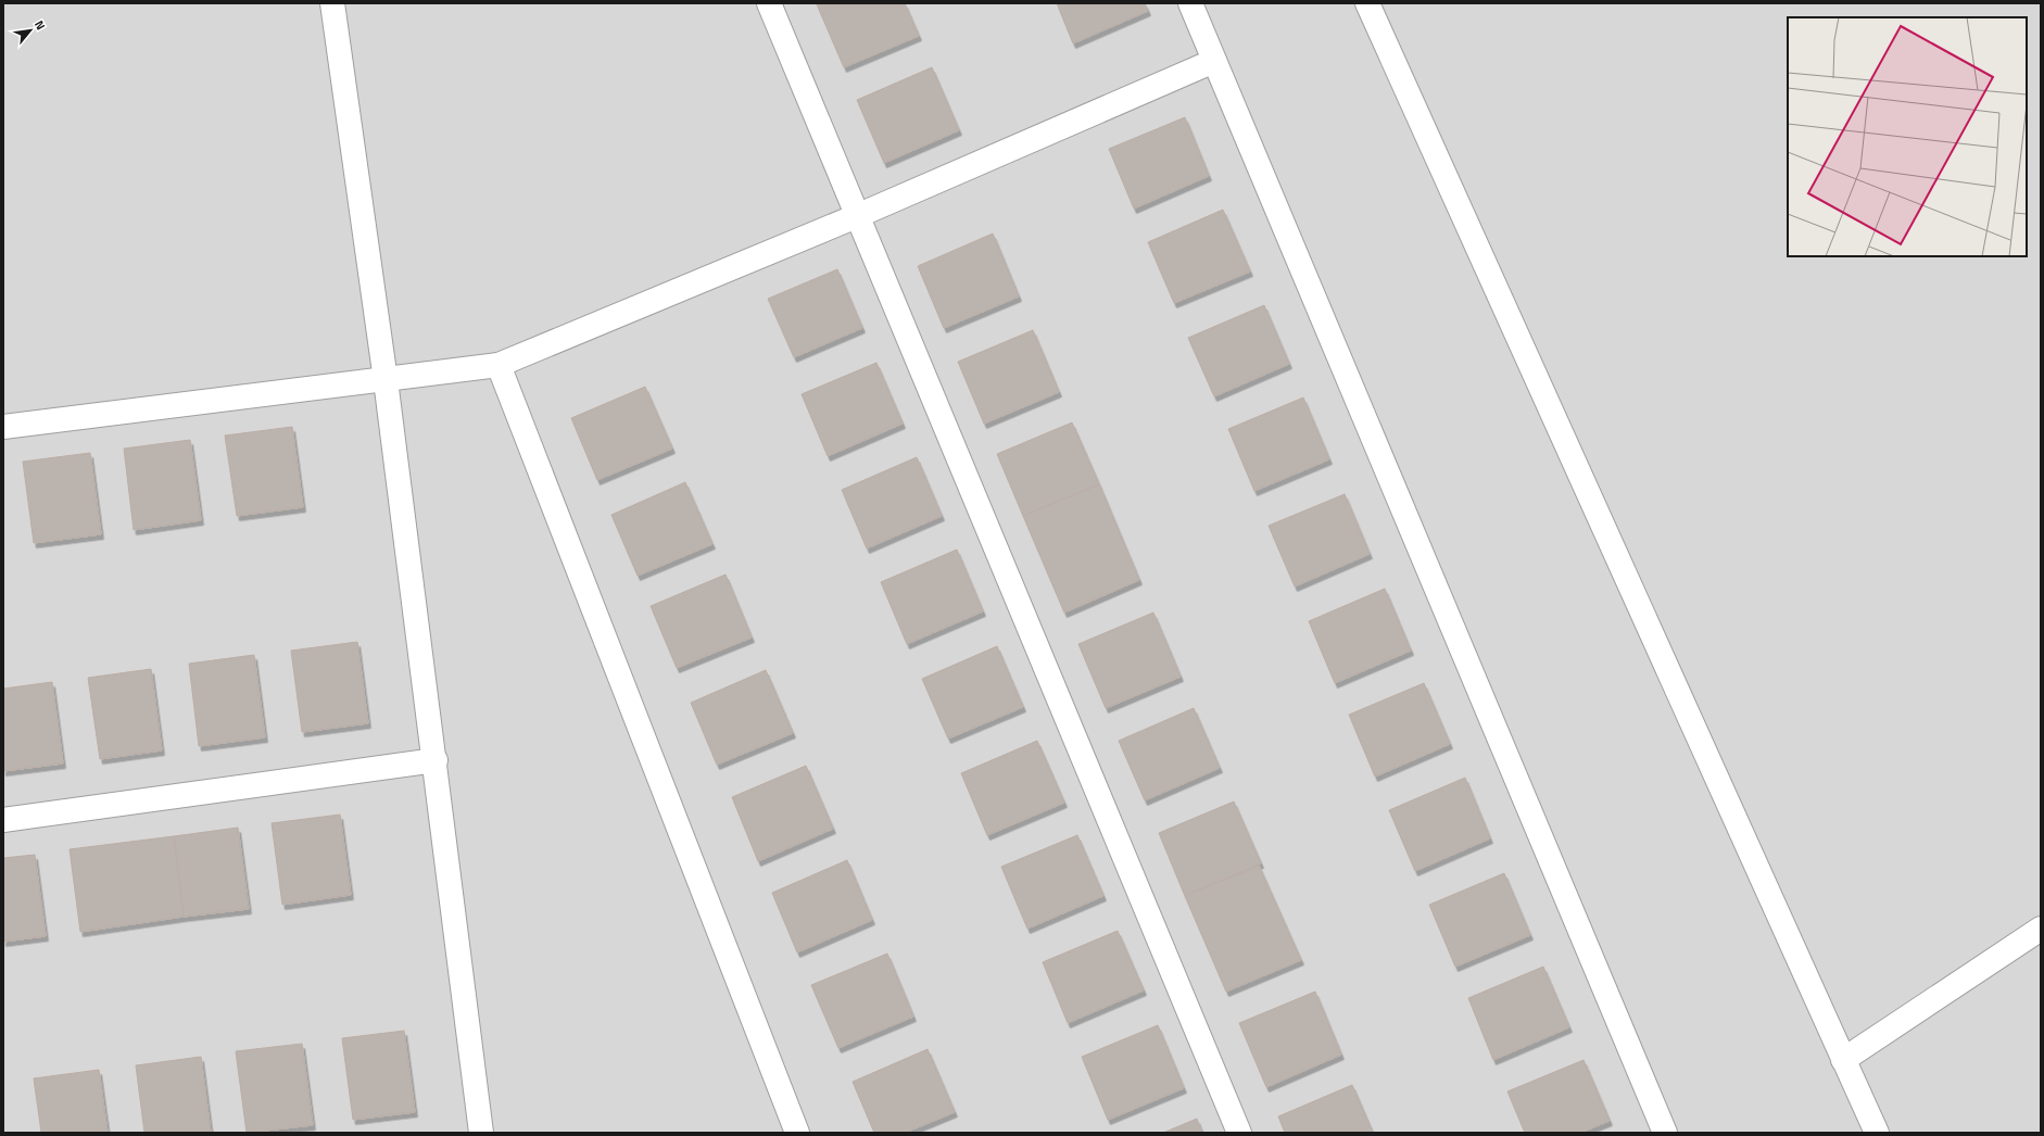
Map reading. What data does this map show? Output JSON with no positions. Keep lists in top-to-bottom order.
{
  "north": "top right"
}
